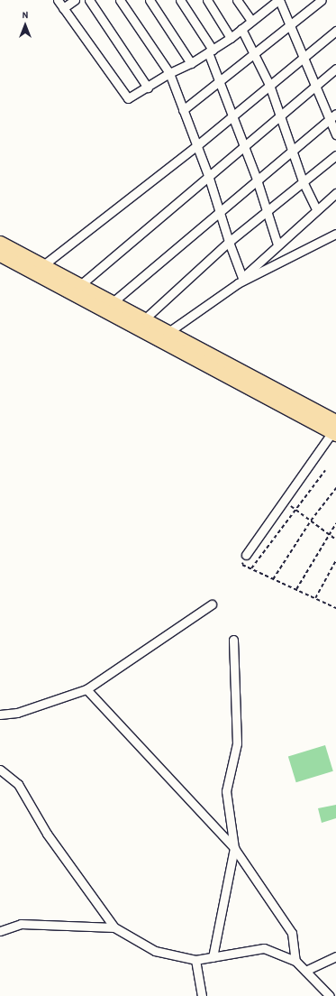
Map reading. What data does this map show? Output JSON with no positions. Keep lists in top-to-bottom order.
{
  "north": "top"
}
